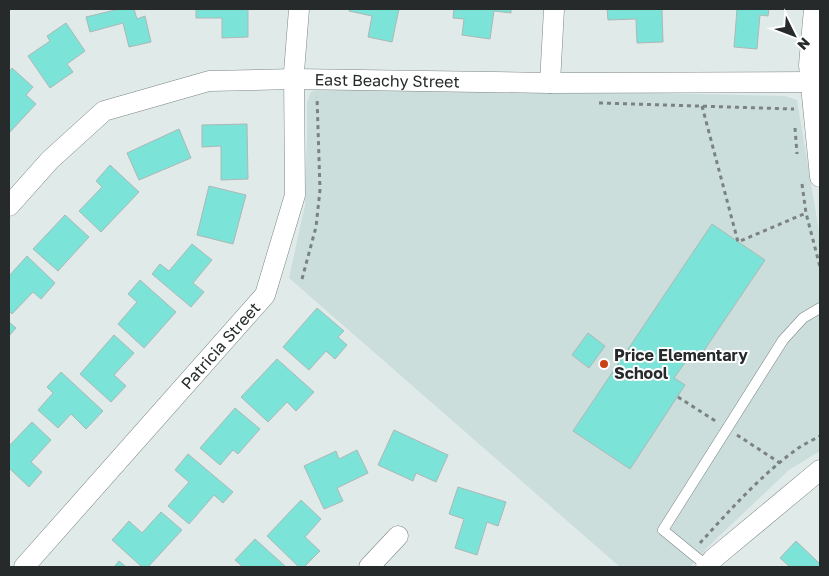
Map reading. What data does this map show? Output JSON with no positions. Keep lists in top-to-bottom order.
{
  "streets": {
    "street": ["East Beachy Street", "Patricia Street"]
  },
  "crossings": [
    ["East Beachy Street", "Patricia Street"]
  ],
  "places": ["Price Elementary School"],
  "north": "bottom right"
}
